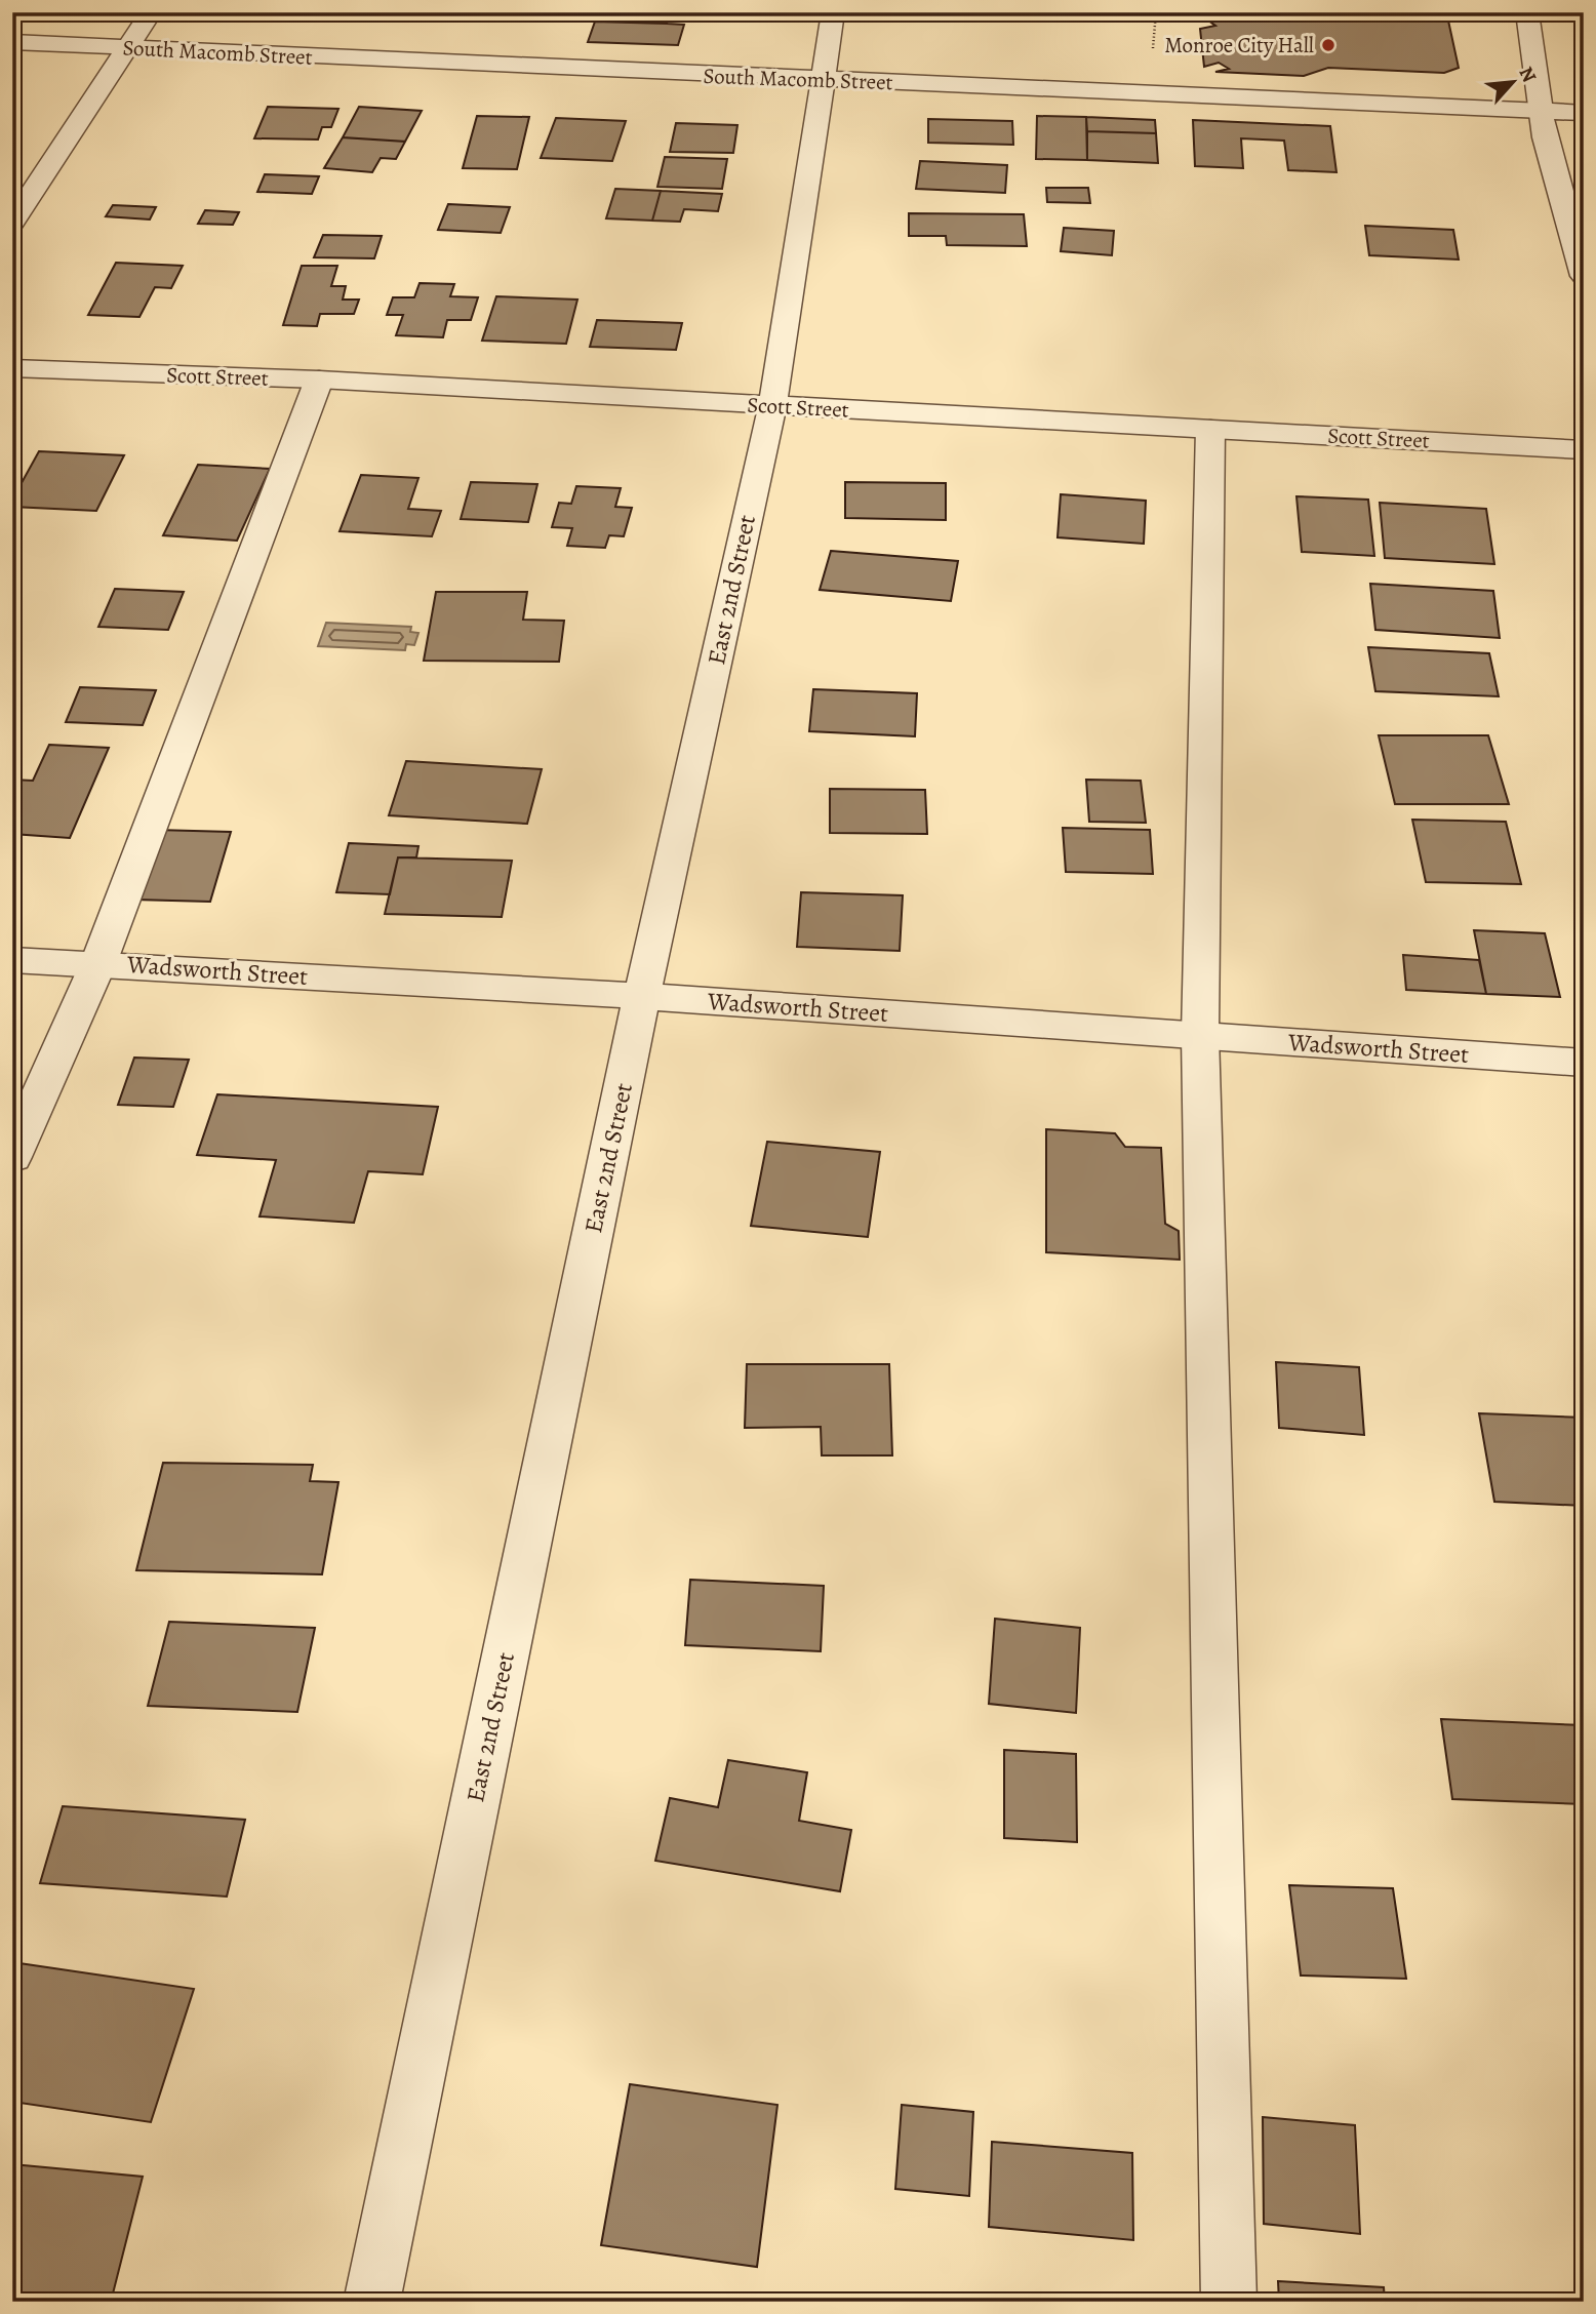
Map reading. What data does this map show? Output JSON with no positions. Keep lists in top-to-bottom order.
{
  "streets": {
    "street": [
      "South Macomb Street",
      "Scott Street",
      "East 2nd Street",
      "Wadsworth Street"
    ]
  },
  "crossings": [
    ["South Macomb Street", "East 2nd Street"],
    ["Scott Street", "East 2nd Street"],
    ["East 2nd Street", "Wadsworth Street"]
  ],
  "places": ["Monroe City Hall"],
  "north": "top right"
}
